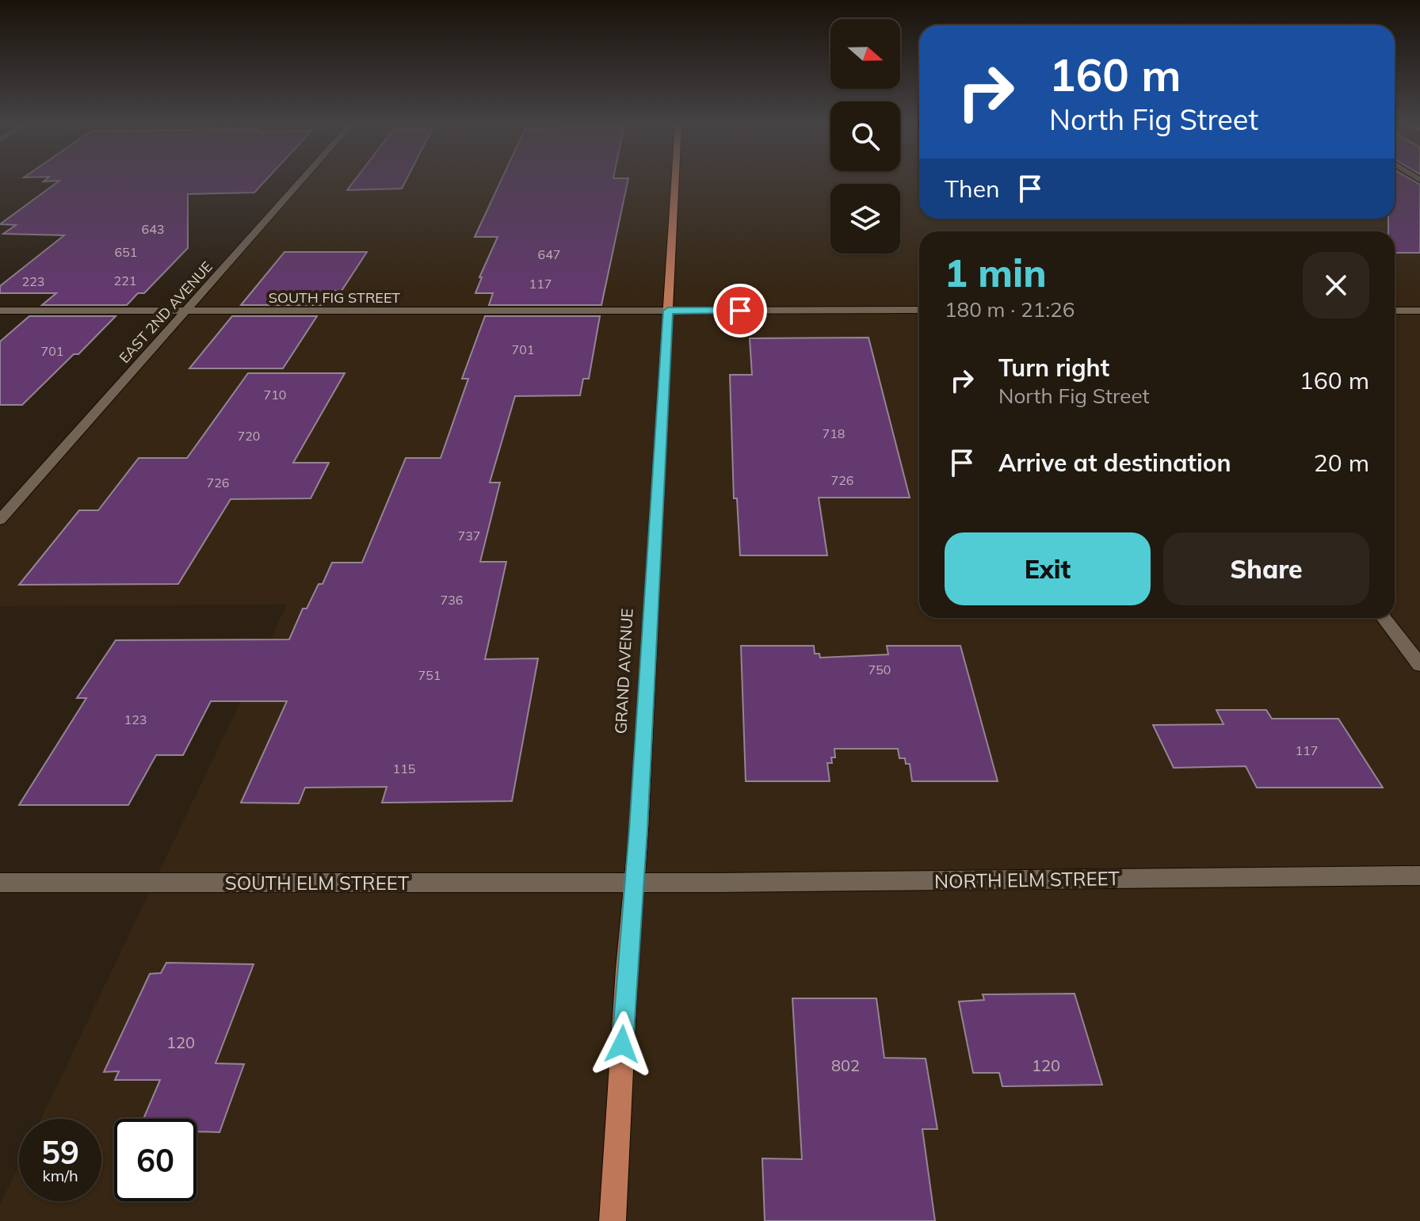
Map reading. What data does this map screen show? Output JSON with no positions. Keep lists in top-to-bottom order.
{
  "streets": {
    "main road": ["GRAND AVENUE"],
    "street": [
      "SOUTH FIG STREET",
      "EAST 2ND AVENUE",
      "NORTH ELM STREET",
      "SOUTH ELM STREET"
    ]
  },
  "crossings": [
    ["SOUTH FIG STREET", "EAST 2ND AVENUE"],
    ["SOUTH FIG STREET", "GRAND AVENUE"],
    ["GRAND AVENUE", "NORTH ELM STREET"],
    ["GRAND AVENUE", "SOUTH ELM STREET"],
    ["NORTH ELM STREET", "SOUTH ELM STREET"]
  ],
  "house_numbers": [
    "643",
    "651",
    "647",
    "221",
    "223",
    "117",
    "701",
    "701",
    "710",
    "718",
    "720",
    "726",
    "726",
    "737",
    "736",
    "750",
    "751",
    "123",
    "117",
    "115",
    "120",
    "802",
    "120"
  ],
  "north": "right",
  "page": {
    "turn": ["160 m", "North Fig Street"],
    "then": "Then",
    "heading": ["1 min", "180 m · 21:26"],
    "list": [
      {
        "name": "Turn right",
        "note": "North Fig Street",
        "value": "160 m"
      },
      {
        "name": "Arrive at destination",
        "value": "20 m"
      }
    ],
    "buttons": ["Exit", "Share"],
    "speed": "59 km/h",
    "limit": "60"
  }
}
